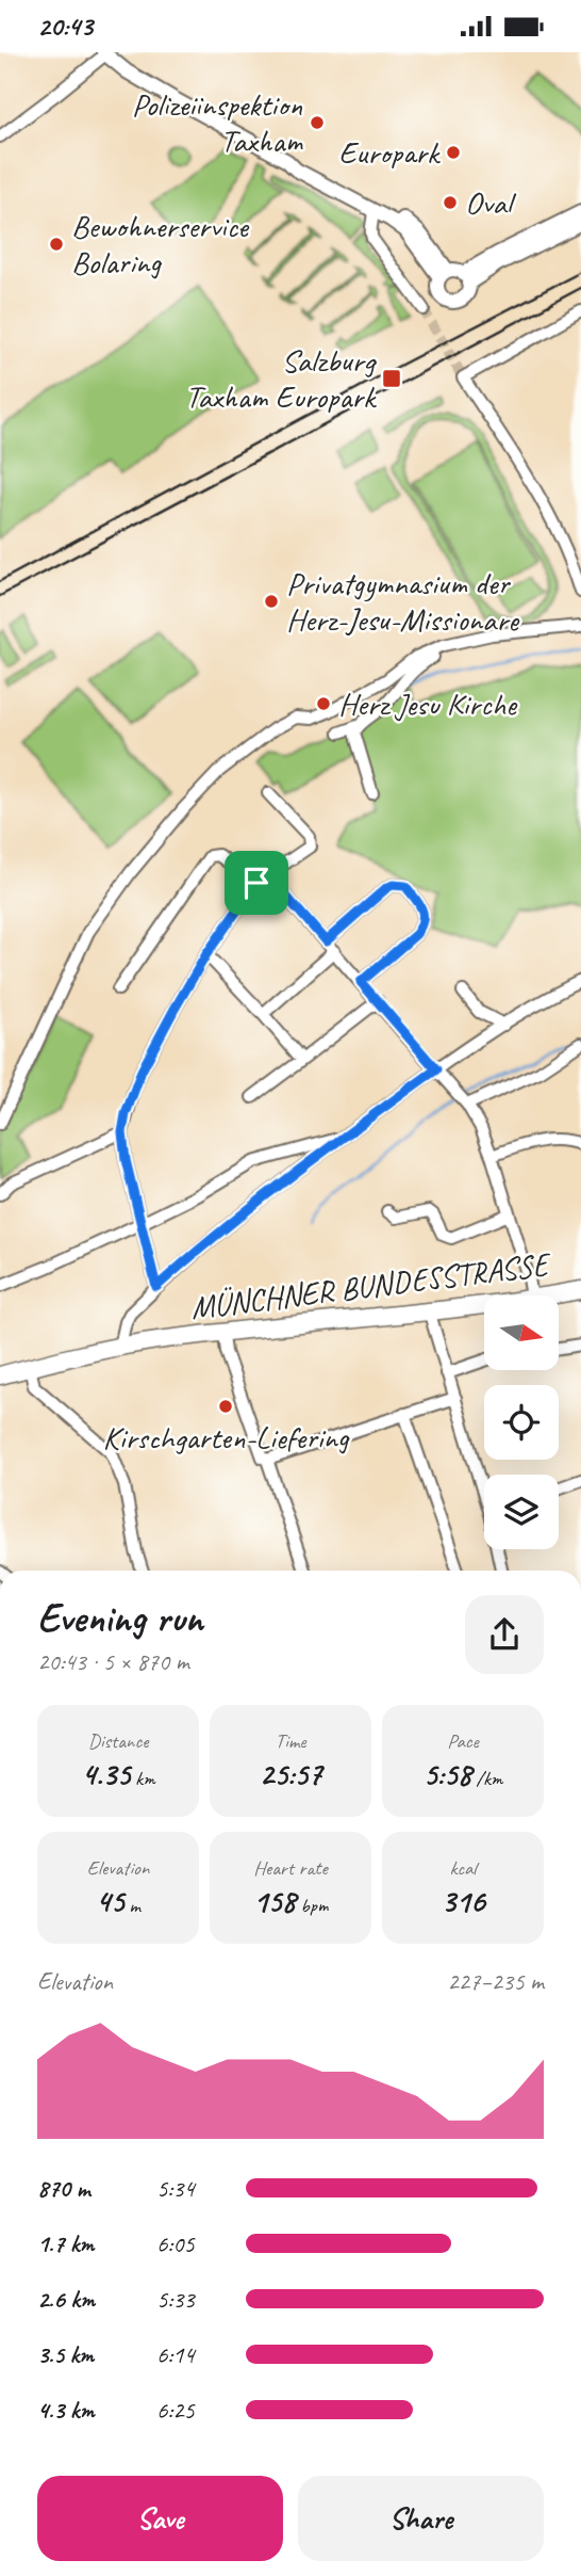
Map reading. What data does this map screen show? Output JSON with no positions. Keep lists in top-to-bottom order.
{
  "streets": {
    "main road": ["MÜNCHNER BUNDESSTRASSE"]
  },
  "places": {
    "other": [
      "Polizeiinspektion Taxham",
      "Europark",
      "Oval",
      "Bewohnerservice Bolaring",
      "Privatgymnasium der Herz-Jesu-Missionare",
      "Herz Jesu Kirche",
      "Kirschgarten-Liefering"
    ],
    "transit": ["Salzburg Taxham Europark"]
  },
  "north": "right",
  "page": {
    "status": "20:43",
    "heading": ["Evening run", "20:43 · 5 × 870 m"],
    "stats": [
      ["Distance", "4.35 km"],
      ["Time", "25:57"],
      ["Pace", "5:58 /km"],
      ["Elevation", "45 m"],
      ["Heart rate", "158 bpm"],
      ["kcal", "316"]
    ],
    "chart": ["Elevation", "227–235 m"],
    "list": [
      {
        "name": "870 m",
        "note": "5:34"
      },
      {
        "name": "1.7 km",
        "note": "6:05"
      },
      {
        "name": "2.6 km",
        "note": "5:33"
      },
      {
        "name": "3.5 km",
        "note": "6:14"
      },
      {
        "name": "4.3 km",
        "note": "6:25"
      }
    ],
    "buttons": ["Save", "Share"]
  }
}
